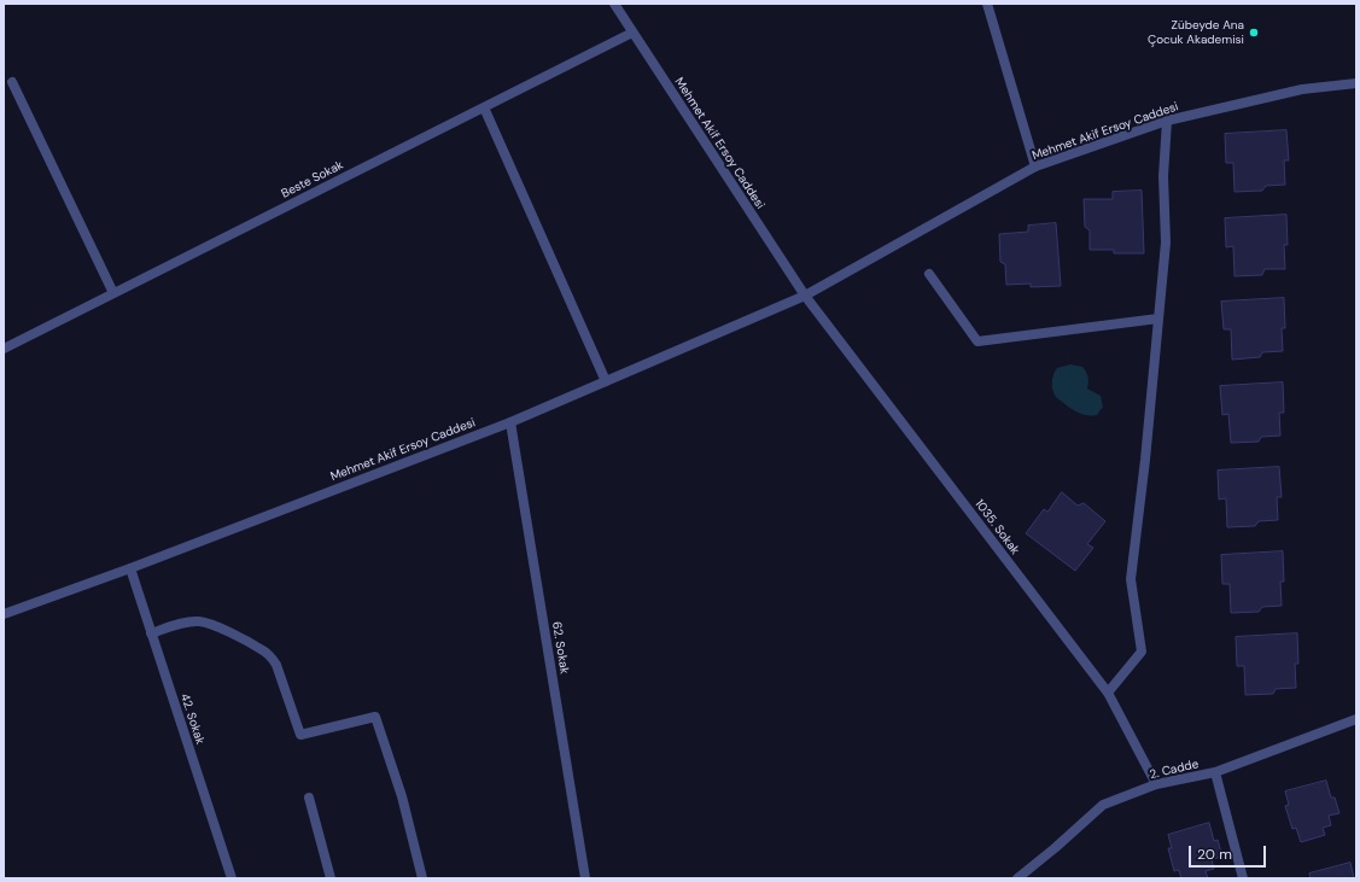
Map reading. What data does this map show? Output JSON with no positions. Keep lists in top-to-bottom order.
{
  "streets": {
    "street": [
      "Mehmet Akif Ersoy Caddesi",
      "Beste Sokak",
      "1035. Sokak",
      "62. Sokak",
      "42. Sokak",
      "2. Cadde"
    ]
  },
  "crossings": [
    ["Mehmet Akif Ersoy Caddesi", "Beste Sokak"],
    ["Mehmet Akif Ersoy Caddesi", "1035. Sokak"],
    ["Mehmet Akif Ersoy Caddesi", "62. Sokak"],
    ["Mehmet Akif Ersoy Caddesi", "42. Sokak"],
    ["1035. Sokak", "2. Cadde"]
  ],
  "places": ["Zübeyde Ana Çocuk Akademisi"],
  "scale_bar": "20 m"
}
